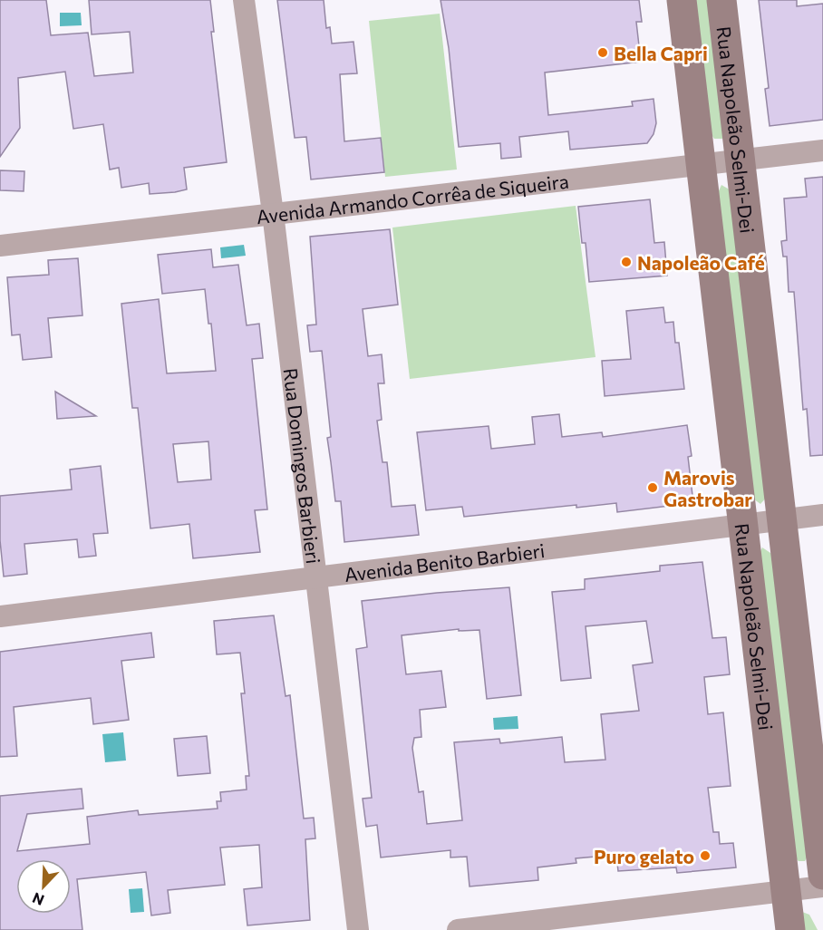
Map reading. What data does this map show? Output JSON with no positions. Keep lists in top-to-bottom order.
{
  "streets": {
    "main road": ["Rua Napoleão Selmi-Dei"],
    "street": ["Avenida Armando Corrêa de Siqueira", "Rua Domingos Barbieri", "Avenida Benito Barbieri"]
  },
  "crossings": [
    ["Rua Napoleão Selmi-Dei", "Avenida Armando Corrêa de Siqueira"],
    ["Rua Napoleão Selmi-Dei", "Avenida Benito Barbieri"],
    ["Avenida Armando Corrêa de Siqueira", "Rua Domingos Barbieri"],
    ["Rua Domingos Barbieri", "Avenida Benito Barbieri"]
  ],
  "places": [
    "Bella Capri",
    "Napoleão Café",
    "Marovis Gastrobar",
    "Puro gelato"
  ],
  "north": "bottom left"
}
